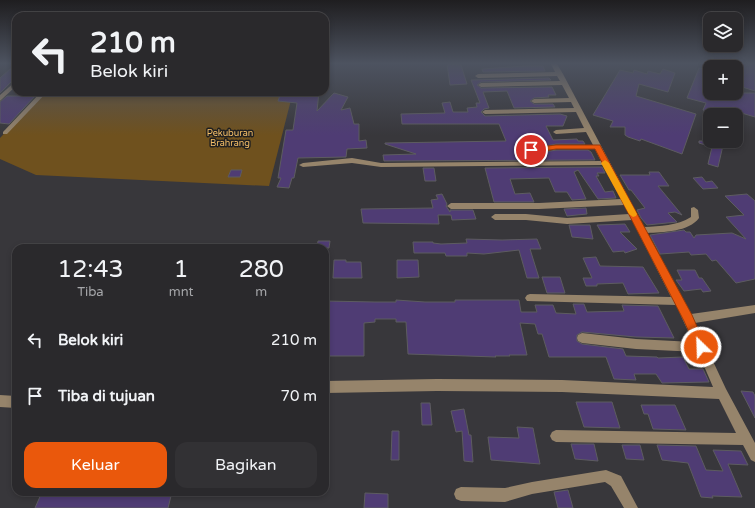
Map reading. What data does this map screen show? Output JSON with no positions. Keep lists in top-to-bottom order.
{
  "parks": ["Pekuburan Brahrang"],
  "page": {
    "map_buttons": ["+", "−"],
    "turn": ["210 m", "Belok kiri"],
    "eta": [
      "12:43",
      "Tiba",
      "1",
      "mnt",
      "280",
      "m"
    ],
    "list": [
      {
        "name": "Belok kiri",
        "value": "210 m"
      },
      {
        "name": "Tiba di tujuan",
        "value": "70 m"
      }
    ],
    "buttons": ["Keluar", "Bagikan"]
  }
}
